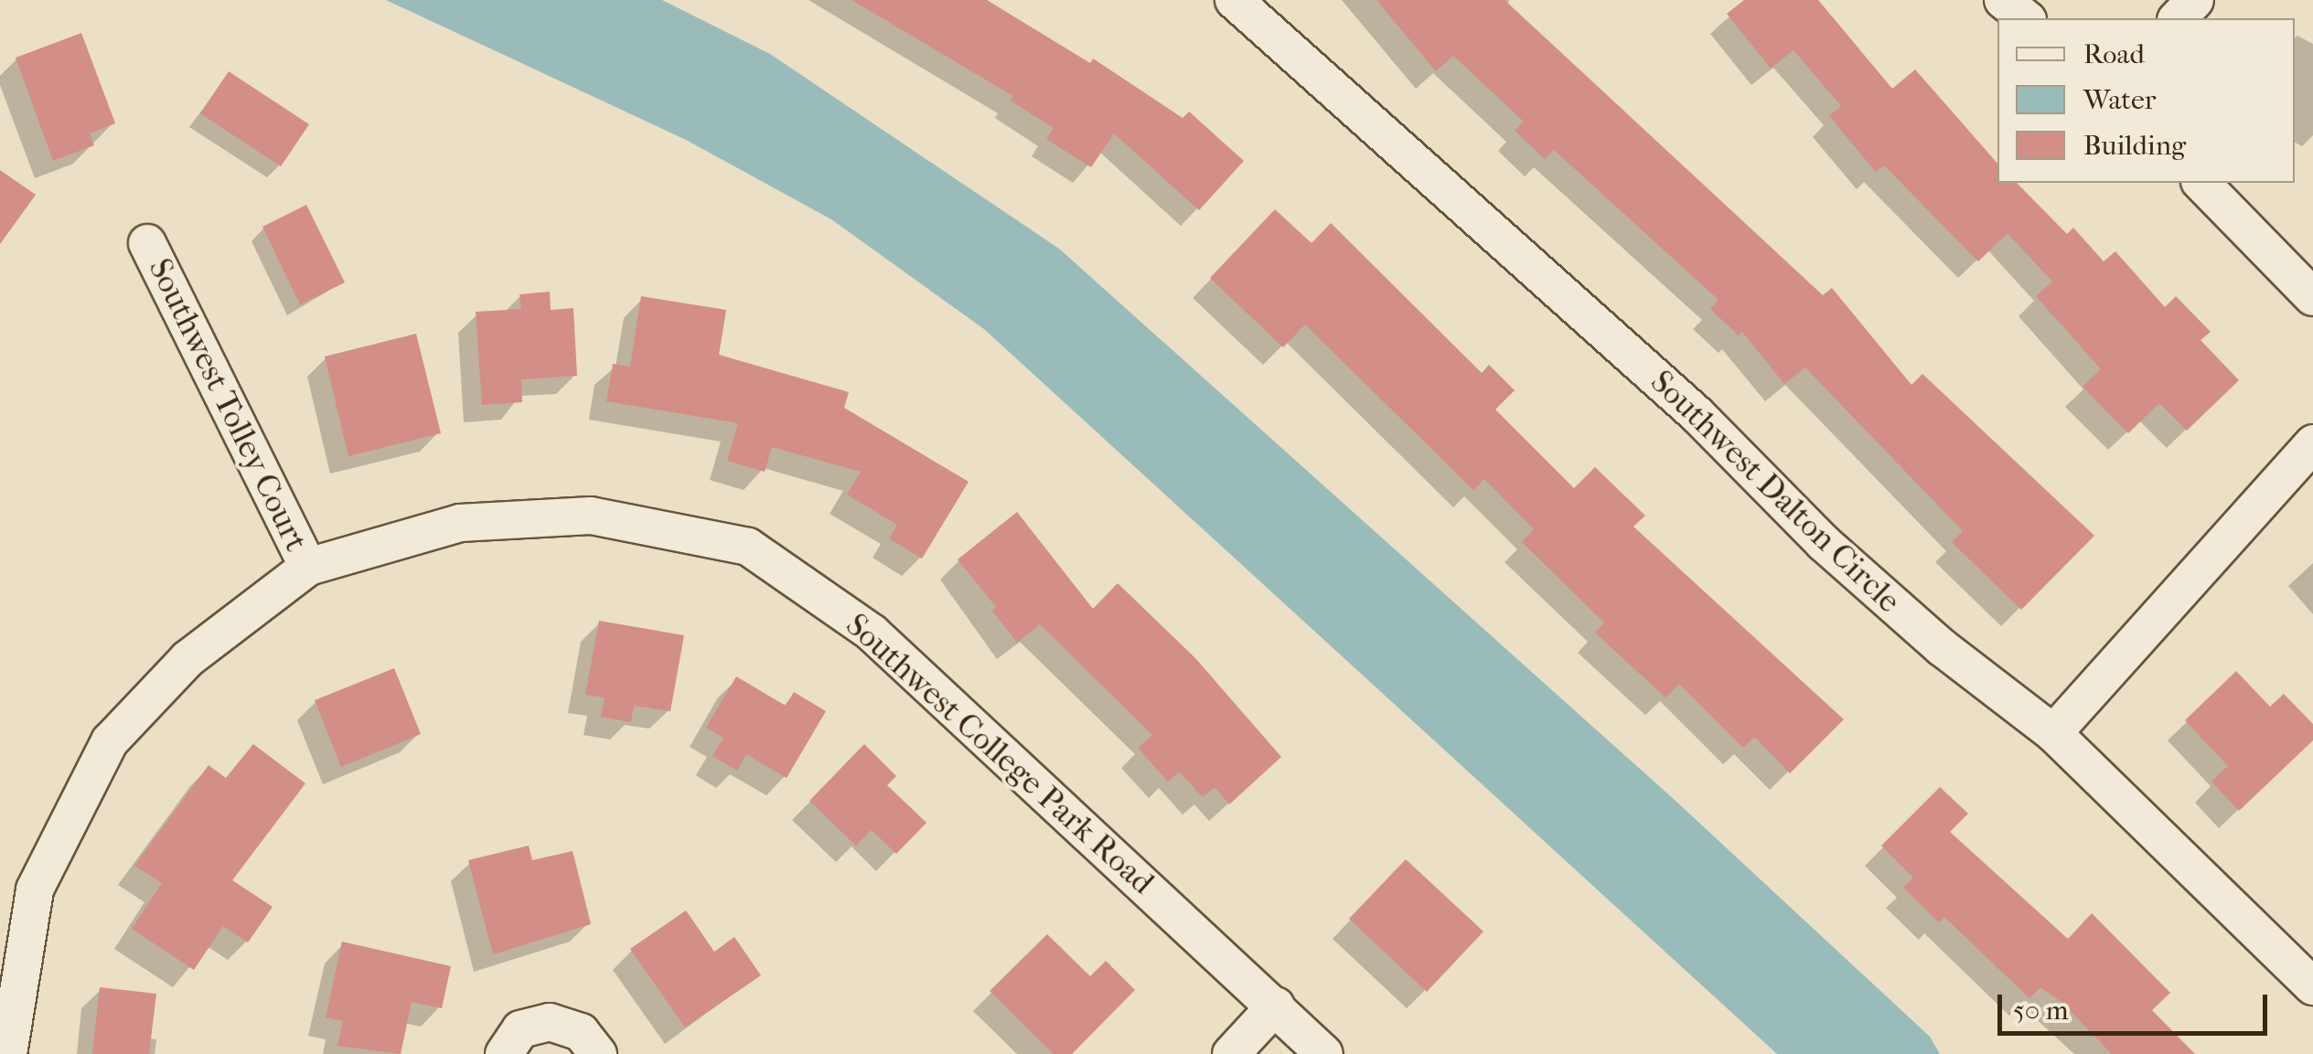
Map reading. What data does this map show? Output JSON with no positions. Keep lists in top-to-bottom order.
{
  "streets": {
    "street": ["Southwest Tolley Court", "Southwest Dalton Circle", "Southwest College Park Road"]
  },
  "crossings": [
    ["Southwest Tolley Court", "Southwest College Park Road"]
  ],
  "legend": ["Road", "Water", "Building"],
  "scale_bar": "50 m"
}
